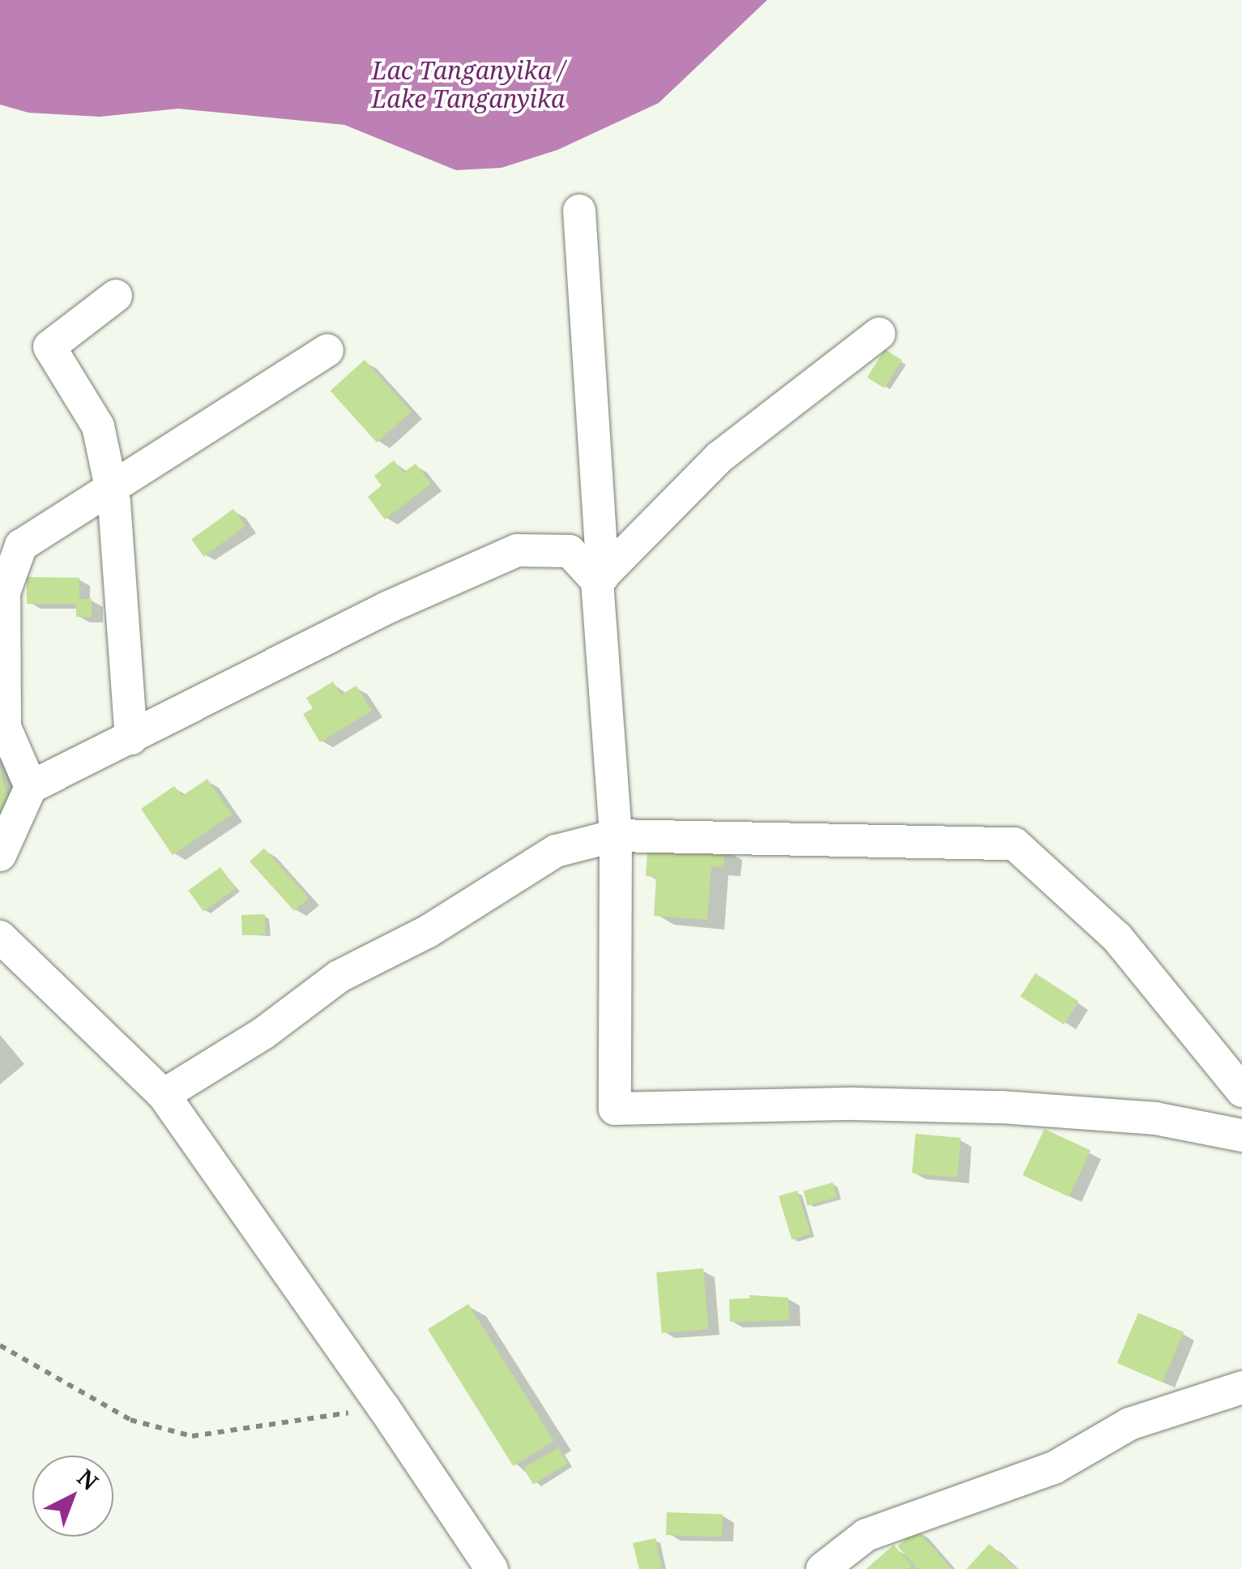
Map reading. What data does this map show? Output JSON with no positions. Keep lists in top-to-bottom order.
{
  "water": ["Lac Tanganyika / Lake Tanganyika"],
  "north": "top right"
}
